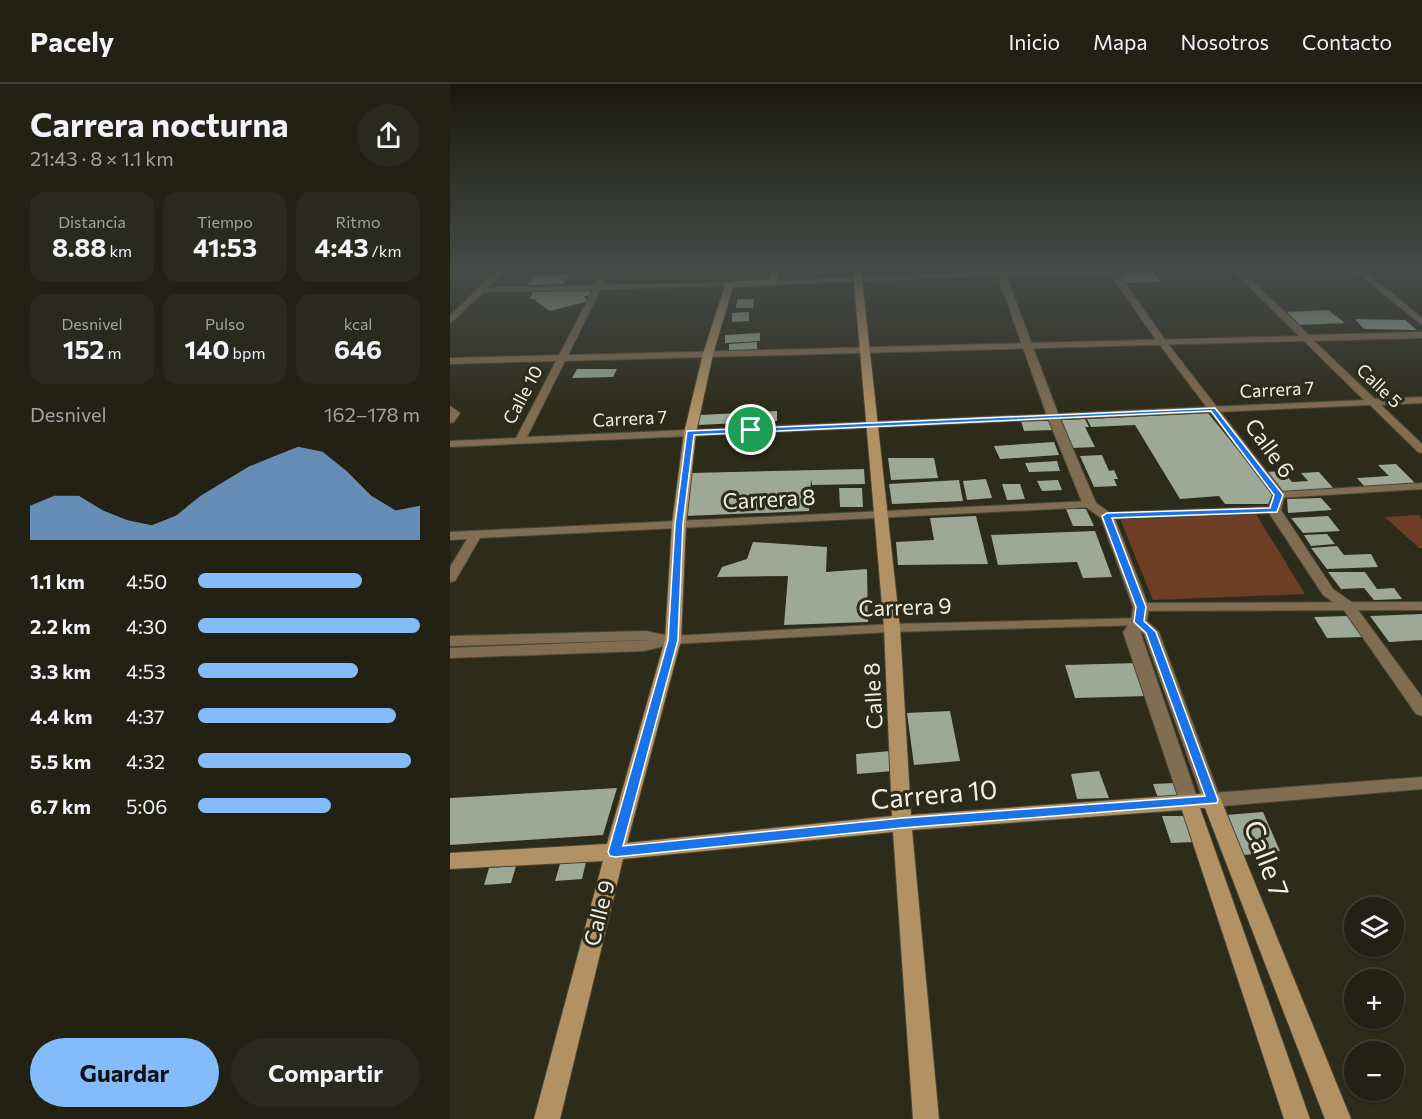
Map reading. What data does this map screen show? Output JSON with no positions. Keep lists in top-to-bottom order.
{
  "streets": {
    "main road": [
      "Calle 8",
      "Carrera 10",
      "Calle 7",
      "Calle 9"
    ],
    "street": [
      "Calle 5",
      "Carrera 7",
      "Calle 10",
      "Calle 6",
      "Carrera 8",
      "Carrera 9"
    ]
  },
  "crossings": [
    ["Calle 5", "Carrera 7"],
    ["Carrera 7", "Calle 10"],
    ["Carrera 7", "Calle 6"],
    ["Carrera 7", "Calle 8"],
    ["Carrera 7", "Calle 9"],
    ["Calle 6", "Carrera 9"],
    ["Carrera 8", "Calle 8"],
    ["Carrera 8", "Calle 9"],
    ["Carrera 9", "Calle 8"],
    ["Carrera 9", "Calle 7"],
    ["Carrera 9", "Calle 9"],
    ["Calle 8", "Carrera 10"],
    ["Carrera 10", "Calle 7"],
    ["Carrera 10", "Calle 9"]
  ],
  "page": {
    "header": "Pacely",
    "nav": [
      "Inicio",
      "Mapa",
      "Nosotros",
      "Contacto"
    ],
    "heading": ["Carrera nocturna", "21:43 · 8 × 1.1 km"],
    "stats": [
      ["Distancia", "8.88 km"],
      ["Tiempo", "41:53"],
      ["Ritmo", "4:43 /km"],
      ["Desnivel", "152 m"],
      ["Pulso", "140 bpm"],
      ["kcal", "646"]
    ],
    "chart": ["Desnivel", "162–178 m"],
    "list": [
      {
        "name": "1.1 km",
        "note": "4:50"
      },
      {
        "name": "2.2 km",
        "note": "4:30"
      },
      {
        "name": "3.3 km",
        "note": "4:53"
      },
      {
        "name": "4.4 km",
        "note": "4:37"
      },
      {
        "name": "5.5 km",
        "note": "4:32"
      },
      {
        "name": "6.7 km",
        "note": "5:06"
      }
    ],
    "map_buttons": ["+", "−"],
    "buttons": ["Guardar", "Compartir"]
  }
}
